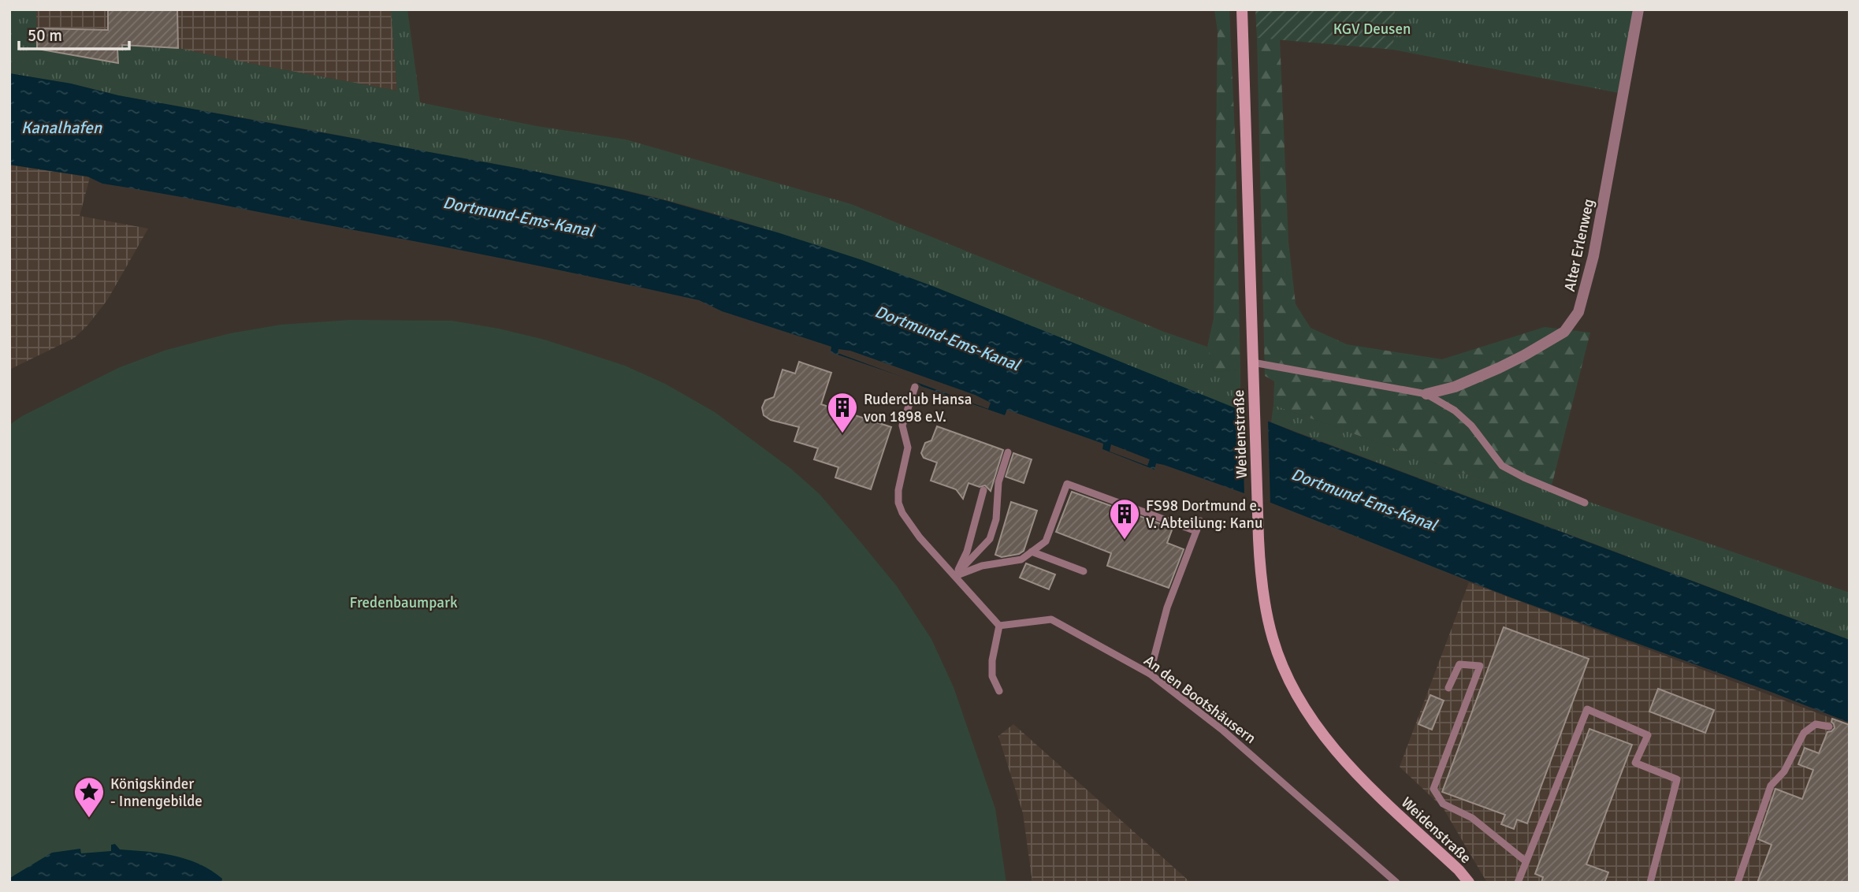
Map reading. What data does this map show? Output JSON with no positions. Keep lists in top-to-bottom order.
{
  "streets": {
    "street": ["Alter Erlenweg", "Weidenstraße"],
    "lane": ["An den Bootshäusern"]
  },
  "water": ["Kanalhafen", "Dortmund-Ems-Kanal"],
  "parks": ["KGV Deusen", "Fredenbaumpark"],
  "places": {
    "building": ["Ruderclub Hansa von 1898 e.V.", "FS98 Dortmund e. V. Abteilung: Kanu"],
    "place": ["Königskinder - Innengebilde"]
  },
  "scale_bar": "50 m"
}
